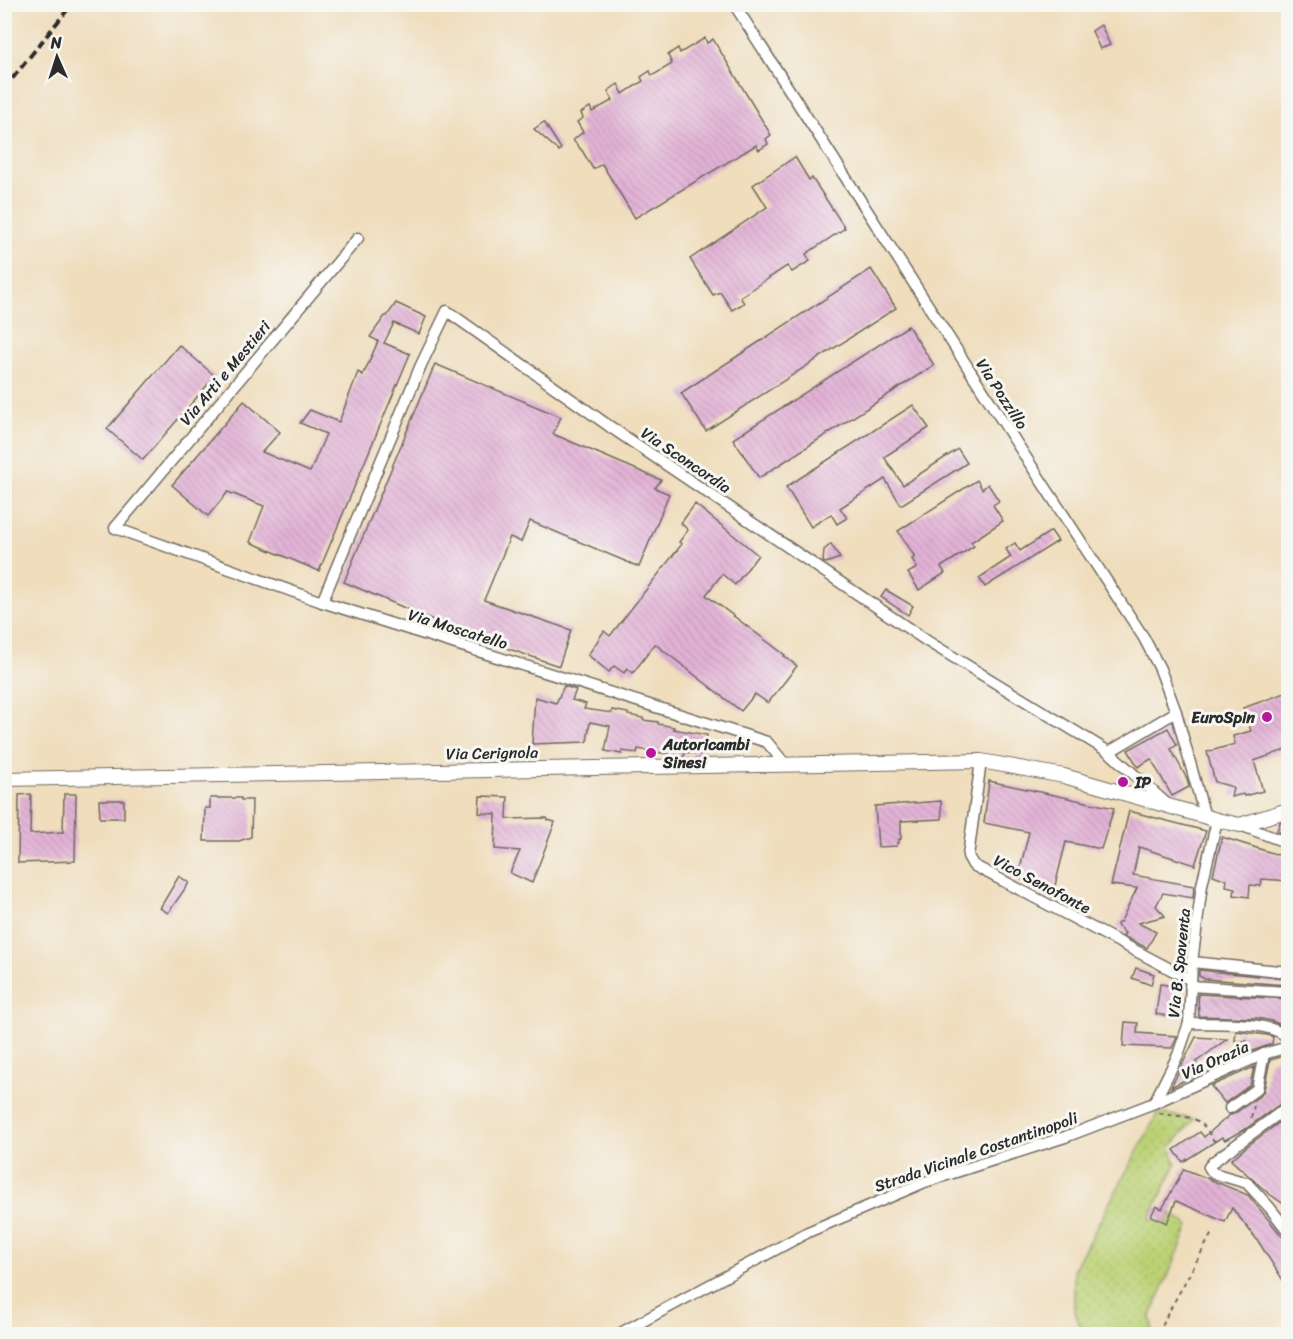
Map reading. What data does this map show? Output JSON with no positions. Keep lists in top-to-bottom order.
{
  "streets": {
    "street": [
      "Via Arti e Mestieri",
      "Via Pozzillo",
      "Via Sconcordia",
      "Via Moscatello",
      "Via Cerignola",
      "Vico Senofonte",
      "Via B. Spaventa",
      "Via Orazia",
      "Strada Vicinale Costantinopoli"
    ]
  },
  "crossings": [
    ["Via Arti e Mestieri", "Via Moscatello"],
    ["Via Pozzillo", "Via Cerignola"],
    ["Via Pozzillo", "Via B. Spaventa"],
    ["Via Sconcordia", "Via Moscatello"],
    ["Via Sconcordia", "Via Cerignola"],
    ["Via Moscatello", "Via Cerignola"],
    ["Via Cerignola", "Vico Senofonte"],
    ["Via Cerignola", "Via B. Spaventa"],
    ["Vico Senofonte", "Via B. Spaventa"],
    ["Via B. Spaventa", "Via Orazia"],
    ["Via B. Spaventa", "Strada Vicinale Costantinopoli"],
    ["Via Orazia", "Strada Vicinale Costantinopoli"]
  ],
  "places": ["EuroSpin", "Autoricambi Sinesi", "IP"],
  "north": "top"
}
